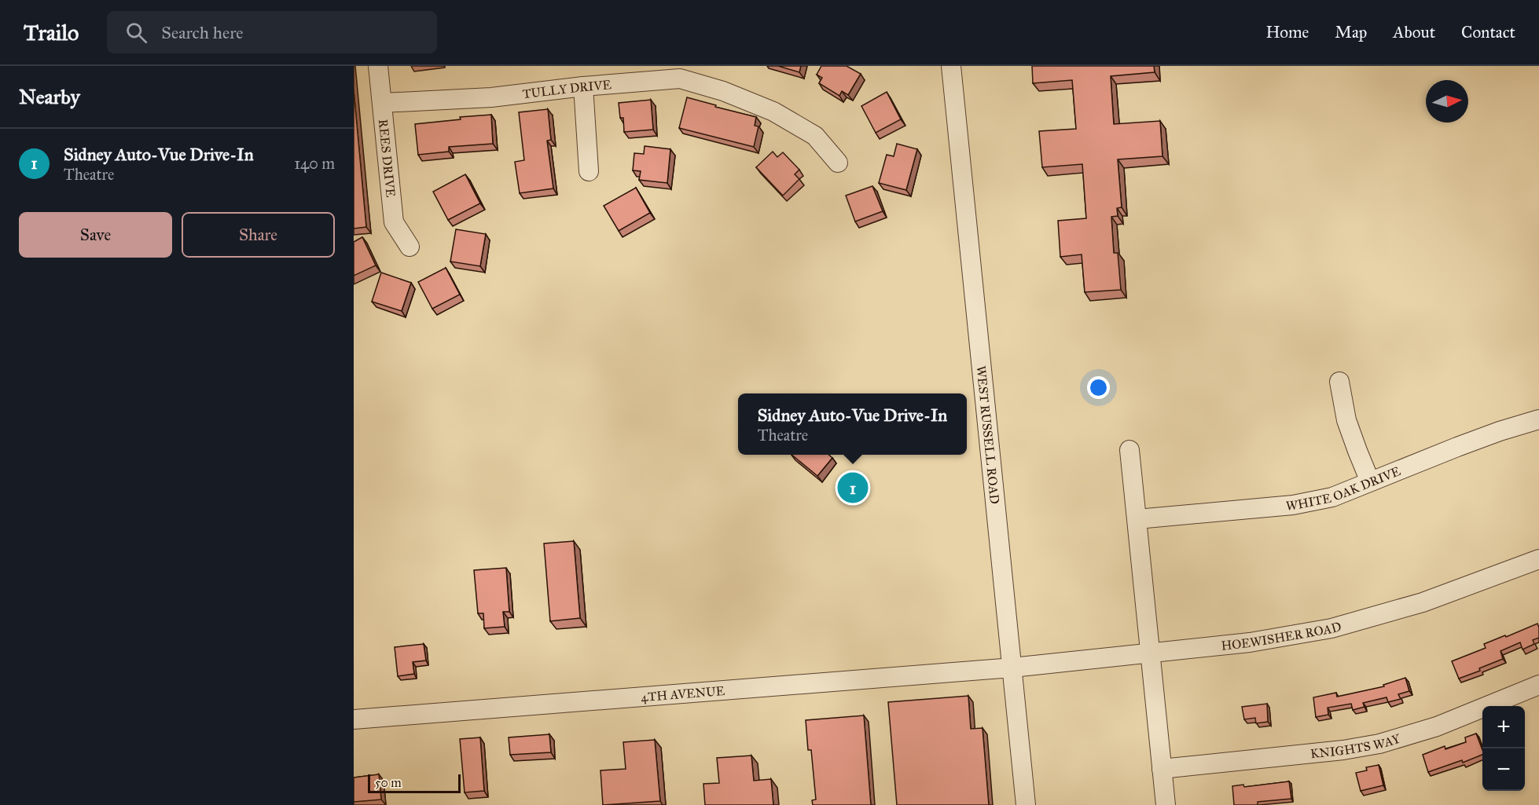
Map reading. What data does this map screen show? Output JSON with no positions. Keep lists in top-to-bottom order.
{
  "streets": {
    "street": [
      "TULLY DRIVE",
      "REES DRIVE",
      "WEST RUSSELL ROAD",
      "WHITE OAK DRIVE",
      "HOEWISHER ROAD",
      "4TH AVENUE",
      "KNIGHTS WAY"
    ]
  },
  "crossings": [
    ["TULLY DRIVE", "REES DRIVE"],
    ["WEST RUSSELL ROAD", "HOEWISHER ROAD"],
    ["WEST RUSSELL ROAD", "4TH AVENUE"],
    ["HOEWISHER ROAD", "4TH AVENUE"]
  ],
  "scale_bar": "50 m",
  "north": "right",
  "page": {
    "header": "Trailo",
    "search": "Search here",
    "nav": [
      "Home",
      "Map",
      "About",
      "Contact"
    ],
    "heading": "Nearby",
    "list": [
      {
        "mark": "1",
        "name": "Sidney Auto-Vue Drive-In",
        "note": "Theatre",
        "value": "140 m"
      }
    ],
    "buttons": ["Save", "Share"],
    "popup": ["Sidney Auto-Vue Drive-In", "Theatre"],
    "pins": "1",
    "map_buttons": ["+", "−"],
    "scale": "50 m"
  }
}
